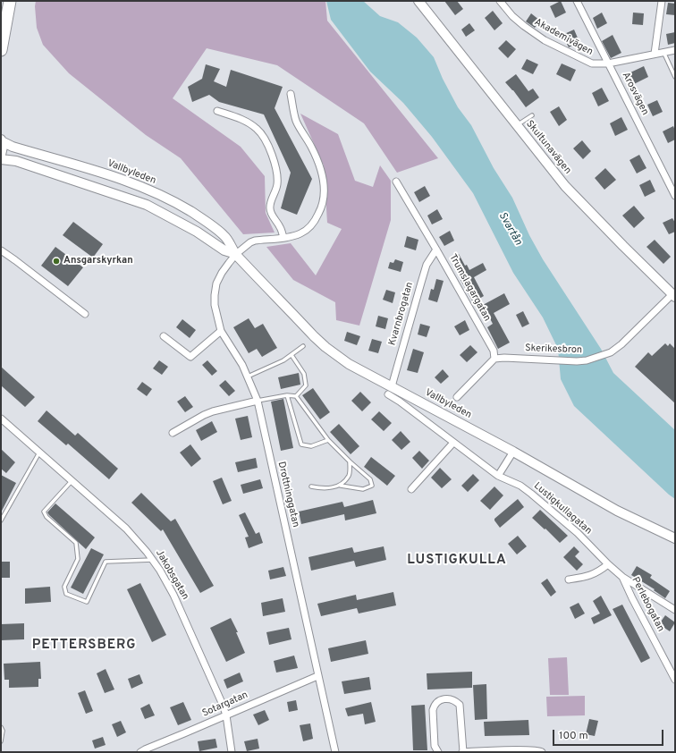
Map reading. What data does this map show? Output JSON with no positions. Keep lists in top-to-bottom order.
{
  "streets": {
    "main road": ["Skultunavägen", "Vallbyleden"],
    "street": [
      "Akademivägen",
      "Arosvägen",
      "Trumslagargatan",
      "Kvarnbrogatan",
      "Skerikesbron",
      "Drottninggatan",
      "Lustigkullagatan",
      "Jakobsgatan",
      "Perlebogatan",
      "Sotargatan"
    ]
  },
  "crossings": [
    ["Akademivägen", "Arosvägen"],
    ["Skultunavägen", "Skerikesbron"],
    ["Vallbyleden", "Kvarnbrogatan"],
    ["Vallbyleden", "Drottninggatan"],
    ["Vallbyleden", "Lustigkullagatan"],
    ["Trumslagargatan", "Kvarnbrogatan"],
    ["Trumslagargatan", "Skerikesbron"],
    ["Kvarnbrogatan", "Lustigkullagatan"],
    ["Drottninggatan", "Sotargatan"],
    ["Lustigkullagatan", "Perlebogatan"],
    ["Jakobsgatan", "Sotargatan"]
  ],
  "districts": ["LUSTIGKULLA", "PETTERSBERG"],
  "water": ["Svartån"],
  "places": ["Ansgarskyrkan"],
  "scale_bar": "100 m"
}
